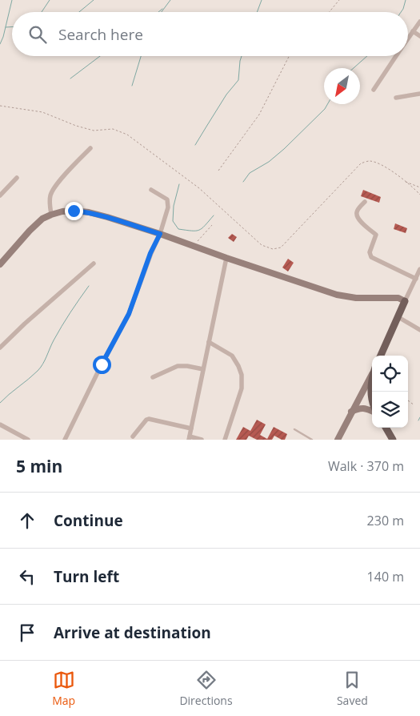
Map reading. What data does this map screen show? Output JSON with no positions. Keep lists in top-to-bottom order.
{
  "north": "bottom left",
  "page": {
    "search": "Search here",
    "heading": ["5 min", "Walk · 370 m"],
    "list": [
      ["Continue", "230 m"],
      ["Turn left", "140 m"],
      "Arrive at destination"
    ],
    "nav": ["Map", "Directions", "Saved"]
  }
}
